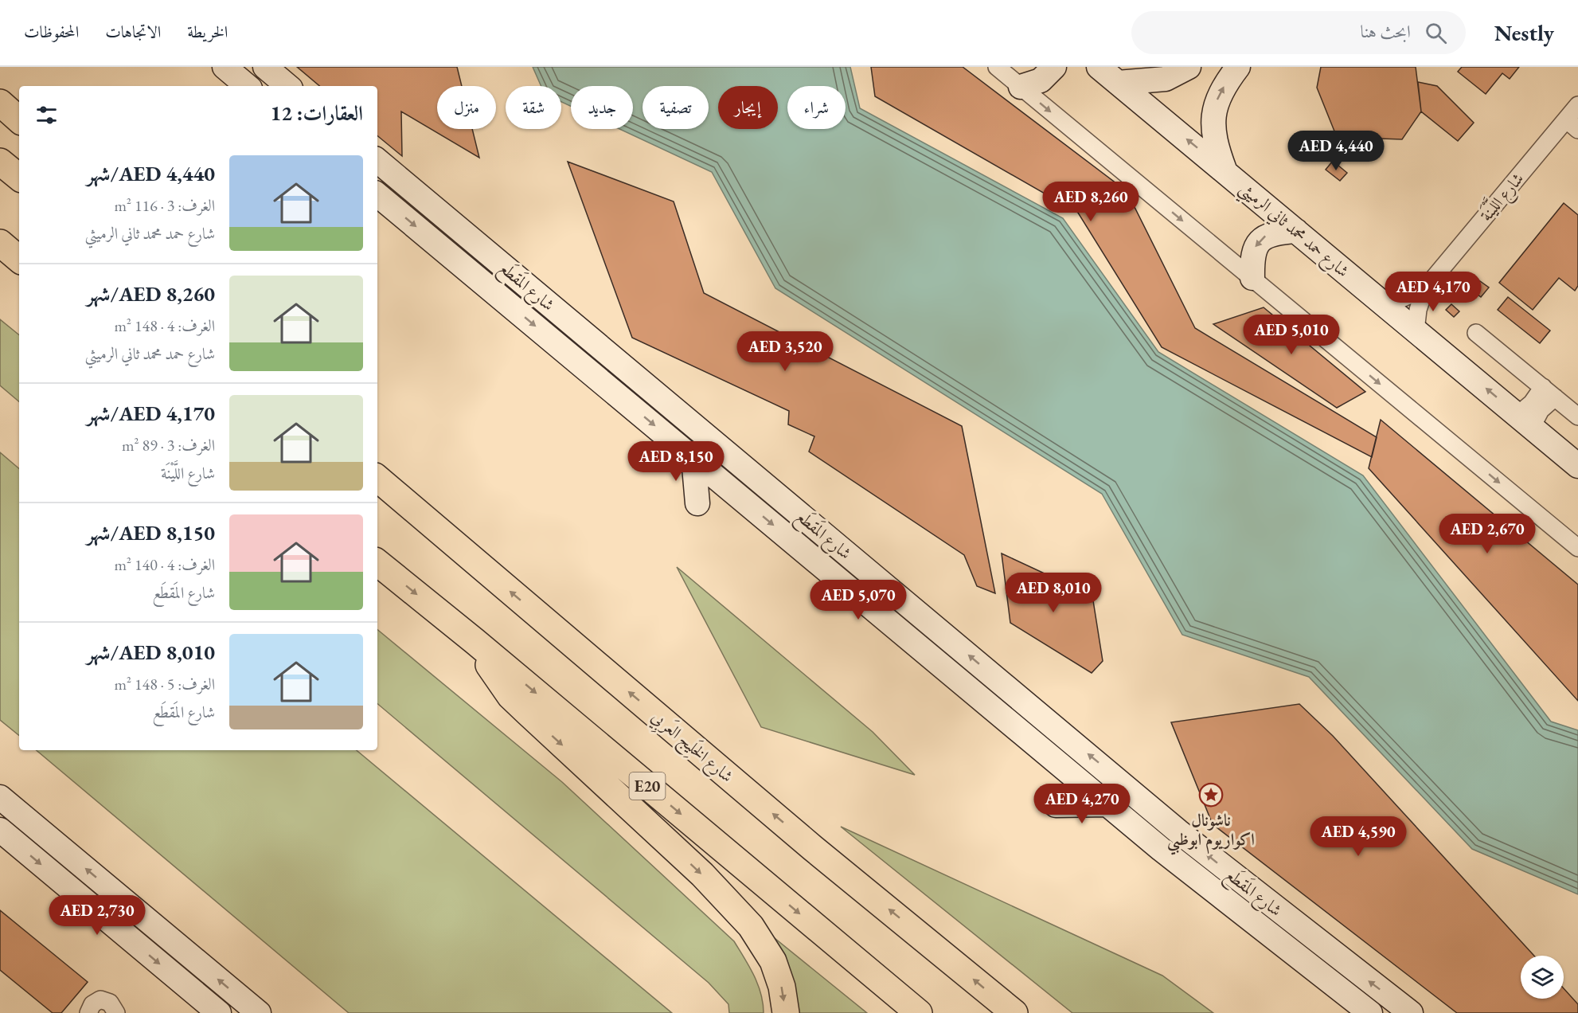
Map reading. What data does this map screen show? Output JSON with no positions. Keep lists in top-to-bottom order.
{
  "streets": {
    "highway": ["شارع الخَلِيج العَربِي", "E20"],
    "street": ["شارع اللَّيْنَة", "شارع حمد محمد ثاني الرميثي", "شارع المَقطَع"]
  },
  "crossings": [
    ["شارع اللَّيْنَة", "شارع حمد محمد ثاني الرميثي"]
  ],
  "places": {
    "place": ["ناشونال اكواريوم ابوظبي"]
  },
  "page": {
    "header": "Nestly",
    "search": "ابحث هنا",
    "nav": ["الخريطة", "الاتجاهات", "المحفوظات"],
    "chip": [
      "شراء",
      "إيجار",
      "تصفية",
      "جديد",
      "شقة",
      "منزل"
    ],
    "heading": "العقارات: 12",
    "price": [
      "AED 4,440",
      "AED 8,260",
      "AED 4,170",
      "AED 5,010",
      "AED 3,520",
      "AED 8,150",
      "AED 2,670",
      "AED 8,010",
      "AED 5,070",
      "AED 4,270",
      "AED 4,590",
      "AED 2,730"
    ],
    "list": [
      {
        "name": "AED 4,440/شهر",
        "note": "الغرف: 3 · 116 m² · شارع حمد محمد ثاني الرميثي"
      },
      {
        "name": "AED 8,260/شهر",
        "note": "الغرف: 4 · 148 m² · شارع حمد محمد ثاني الرميثي"
      },
      {
        "name": "AED 4,170/شهر",
        "note": "الغرف: 3 · 89 m² · شارع اللَّيْنَة"
      },
      {
        "name": "AED 8,150/شهر",
        "note": "الغرف: 4 · 140 m² · شارع المَقطَع"
      },
      {
        "name": "AED 8,010/شهر",
        "note": "الغرف: 5 · 148 m² · شارع المَقطَع"
      }
    ]
  }
}
